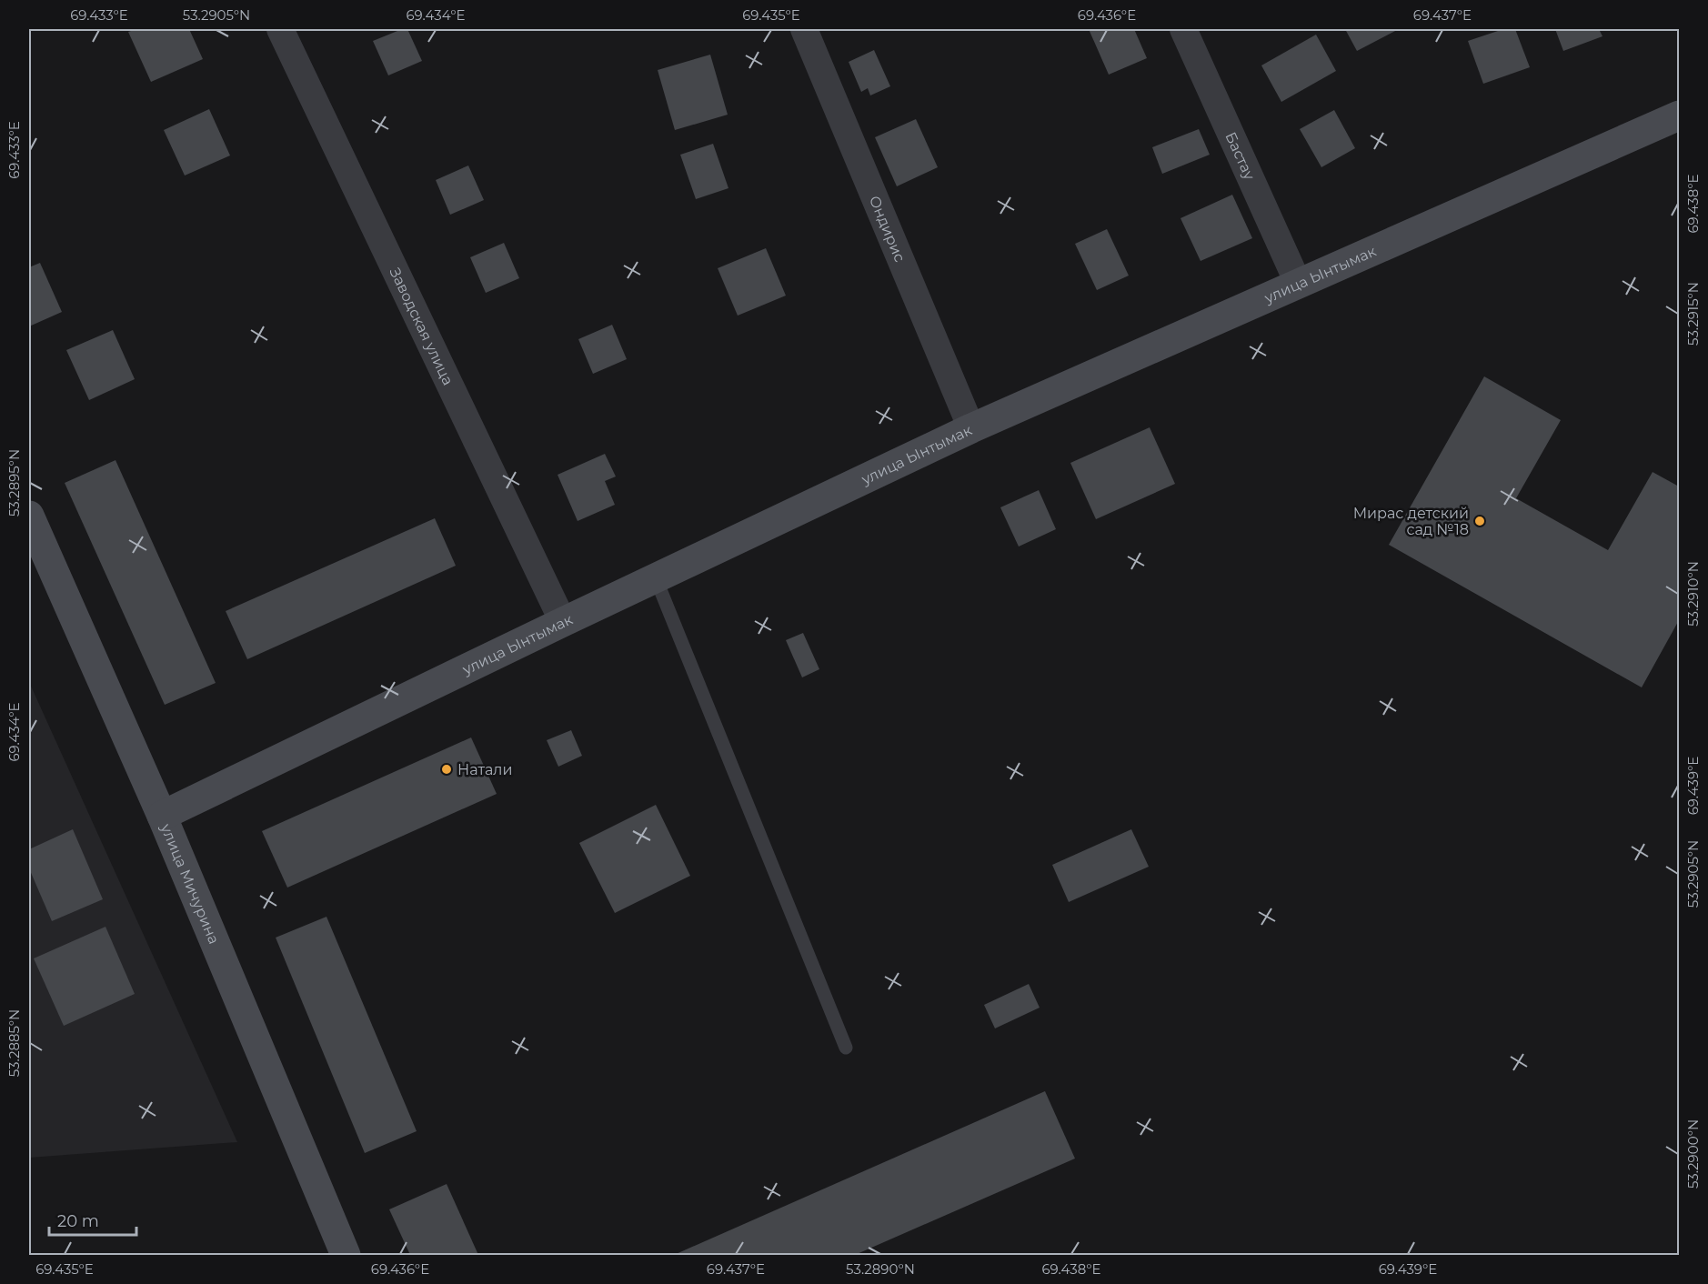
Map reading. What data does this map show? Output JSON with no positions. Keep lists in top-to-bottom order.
{
  "streets": {
    "street": [
      "Бастау",
      "Ондирис",
      "улица Ынтымак",
      "Заводская улица",
      "улица Мичурина"
    ]
  },
  "crossings": [
    ["Бастау", "улица Ынтымак"],
    ["Ондирис", "улица Ынтымак"],
    ["улица Ынтымак", "Заводская улица"],
    ["улица Ынтымак", "улица Мичурина"]
  ],
  "places": ["Мирас детский сад №18", "Натали"],
  "scale_bar": "20 m",
  "coordinates": [
    "69.433°E",
    "53.2905°N",
    "69.434°E",
    "69.435°E",
    "69.436°E",
    "69.437°E",
    "69.438°E",
    "53.2915°N",
    "53.2895°N",
    "53.2910°N",
    "69.439°E",
    "53.2885°N",
    "53.2900°N",
    "53.2890°N"
  ]
}
